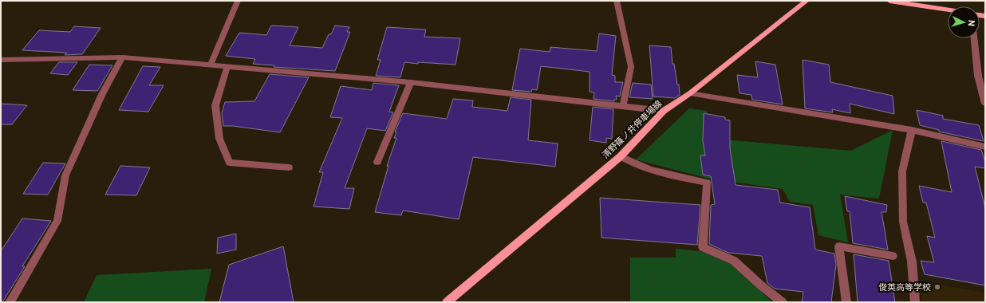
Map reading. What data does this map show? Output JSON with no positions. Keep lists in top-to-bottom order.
{
  "streets": {
    "main road": ["清野篠ノ井停車場線"]
  },
  "places": ["俊英高等学校"],
  "north": "right"
}
